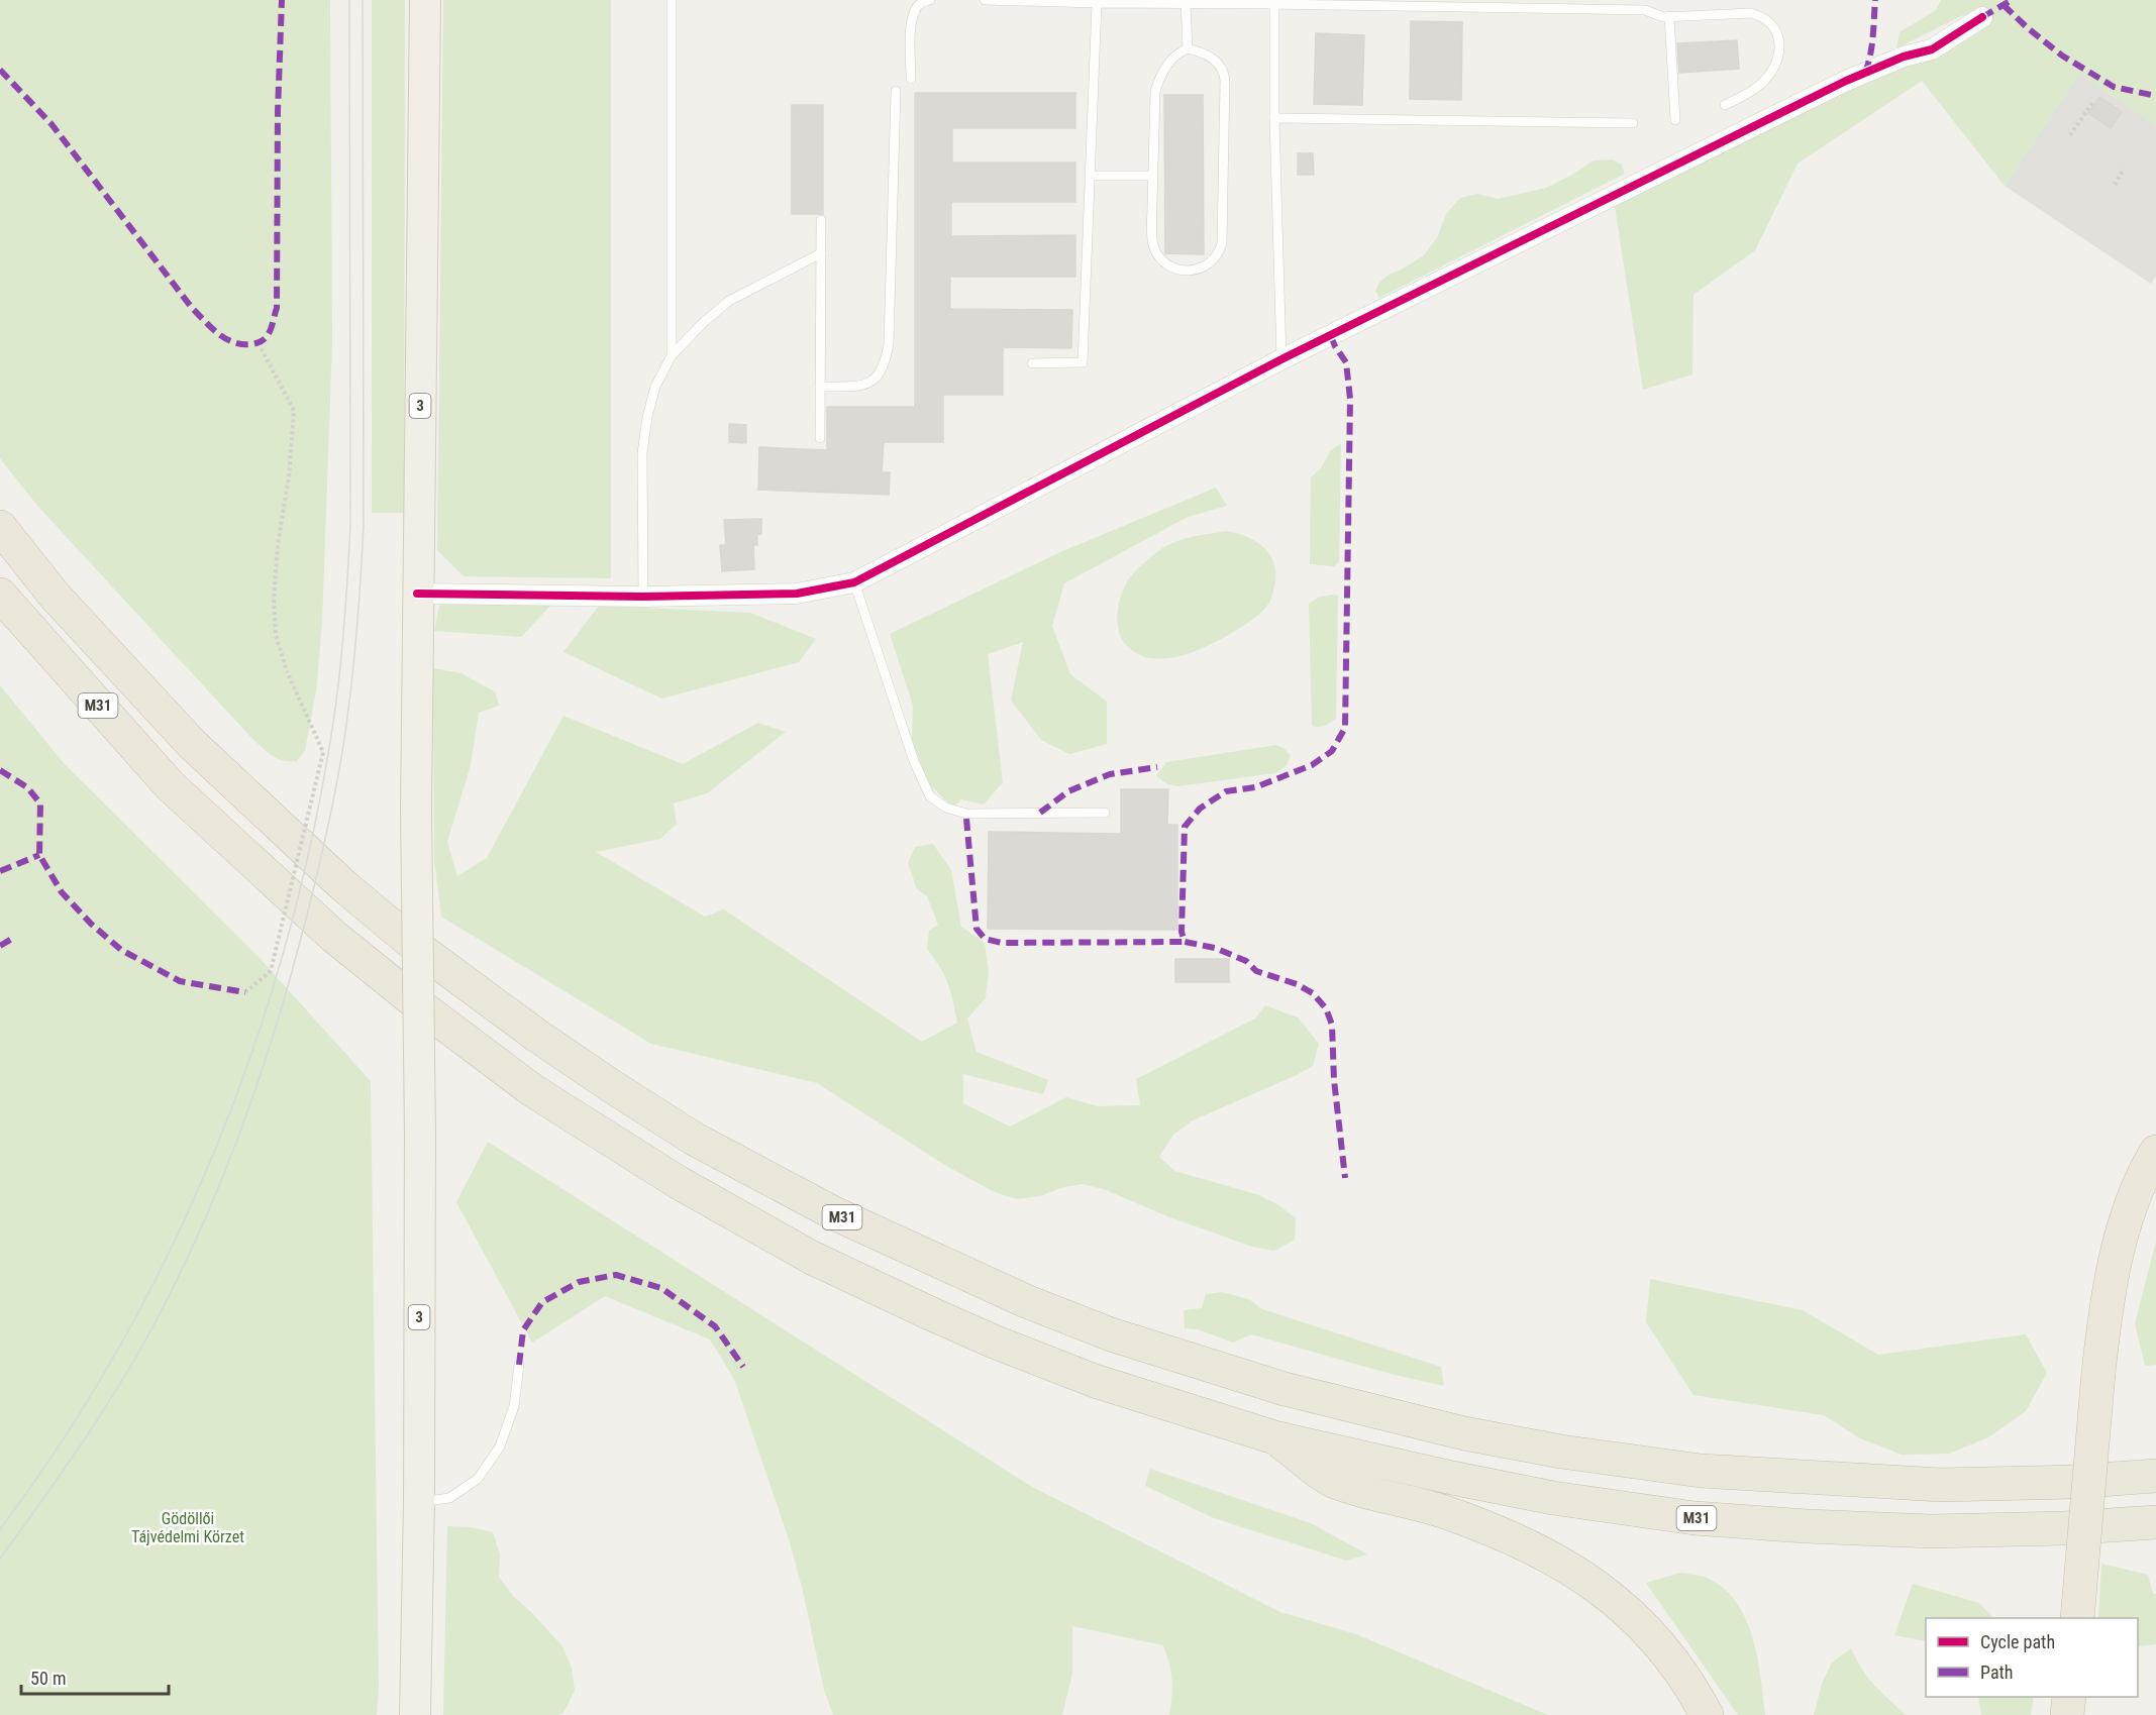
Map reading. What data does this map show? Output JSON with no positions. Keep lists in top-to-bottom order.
{
  "streets": {
    "highway": ["M31"],
    "main road": ["3"]
  },
  "parks": ["Gödöllői Tájvédelmi Körzet"],
  "legend": ["Cycle path", "Path"],
  "scale_bar": "50 m"
}
